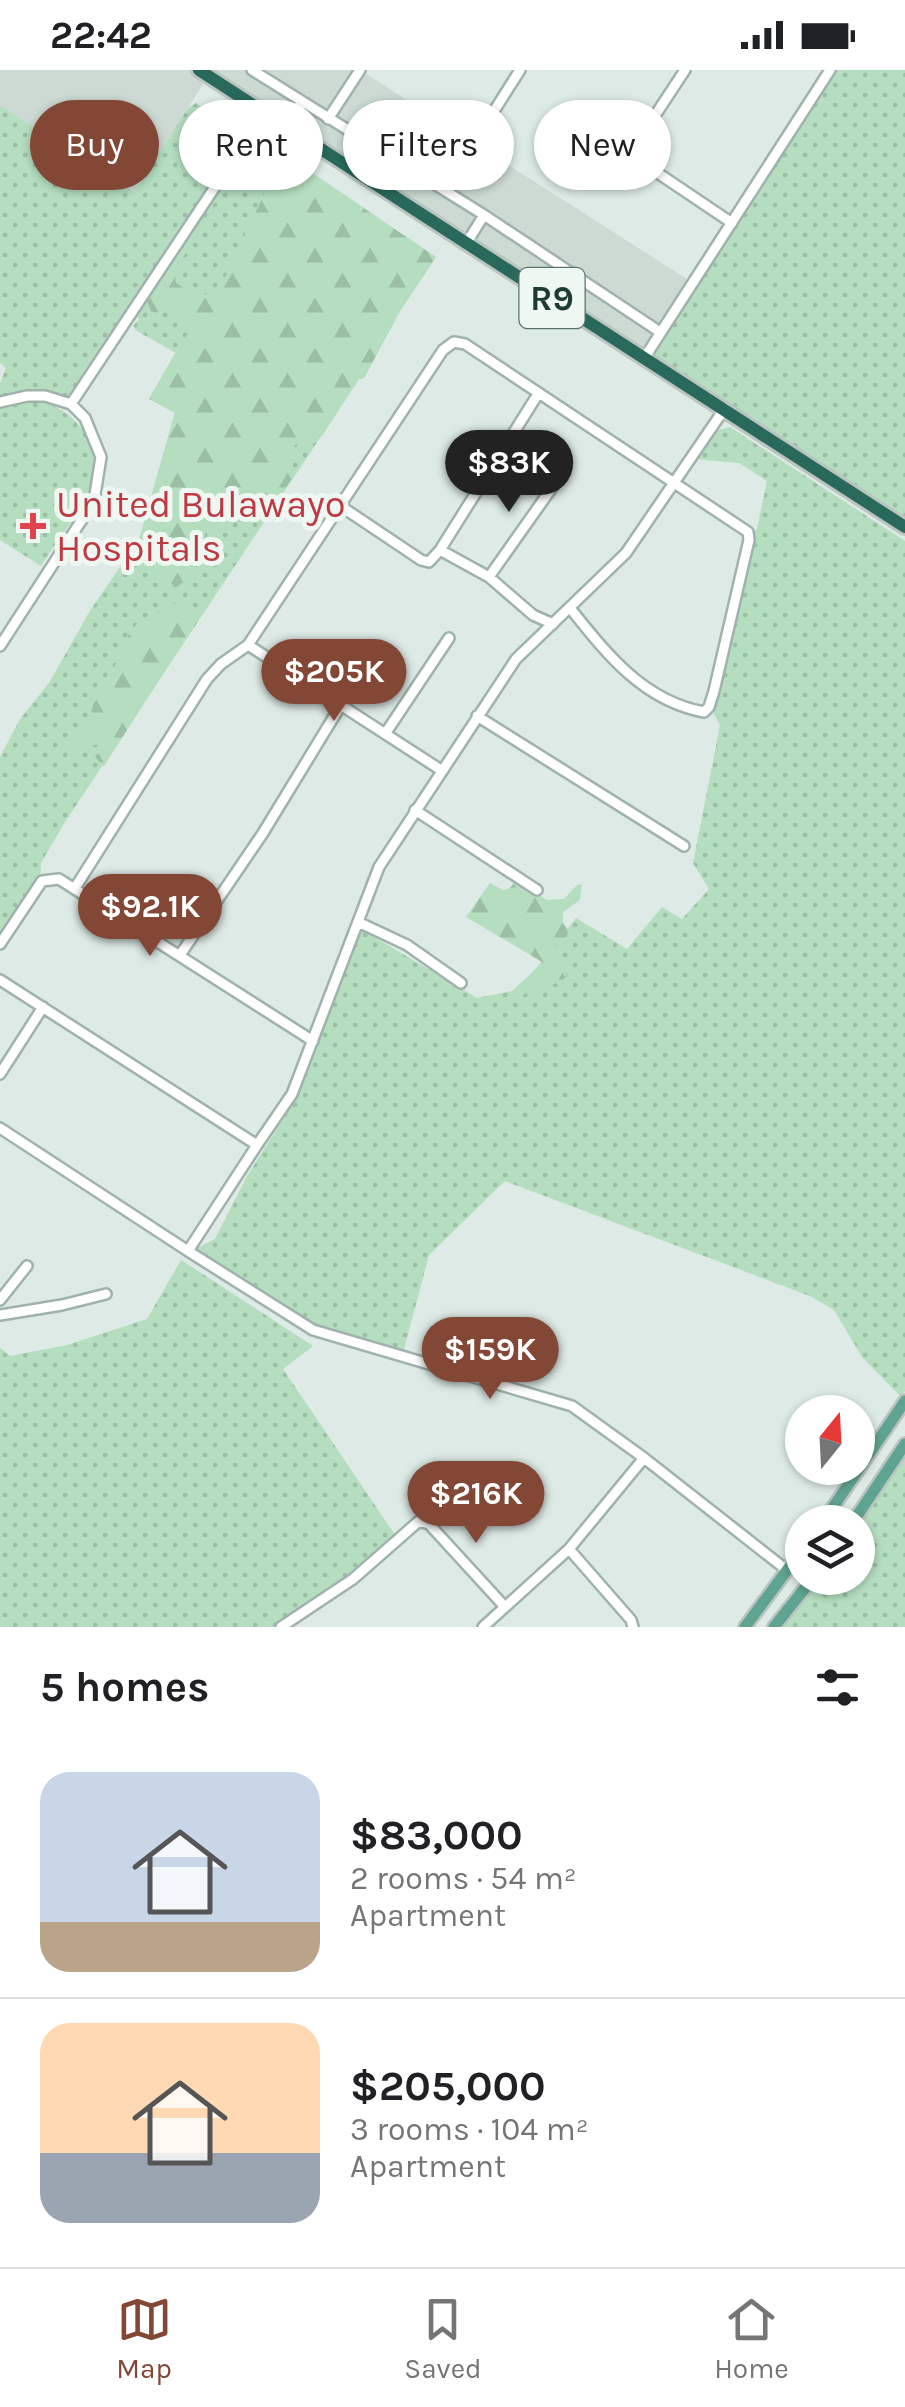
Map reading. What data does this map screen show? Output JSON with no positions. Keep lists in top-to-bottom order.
{
  "streets": {
    "highway": ["R9"]
  },
  "places": {
    "health": ["United Bulawayo Hospitals"]
  },
  "north": "top",
  "page": {
    "status": "22:42",
    "chip": [
      "Buy",
      "Rent",
      "Filters",
      "New"
    ],
    "price": [
      "$83K",
      "$205K",
      "$92.1K",
      "$159K",
      "$216K"
    ],
    "heading": "5 homes",
    "list": [
      {
        "name": "$83,000",
        "note": "2 rooms · 54 m² · Apartment"
      },
      {
        "name": "$205,000",
        "note": "3 rooms · 104 m² · Apartment"
      }
    ],
    "tabs": ["Map", "Saved", "Home"]
  }
}
